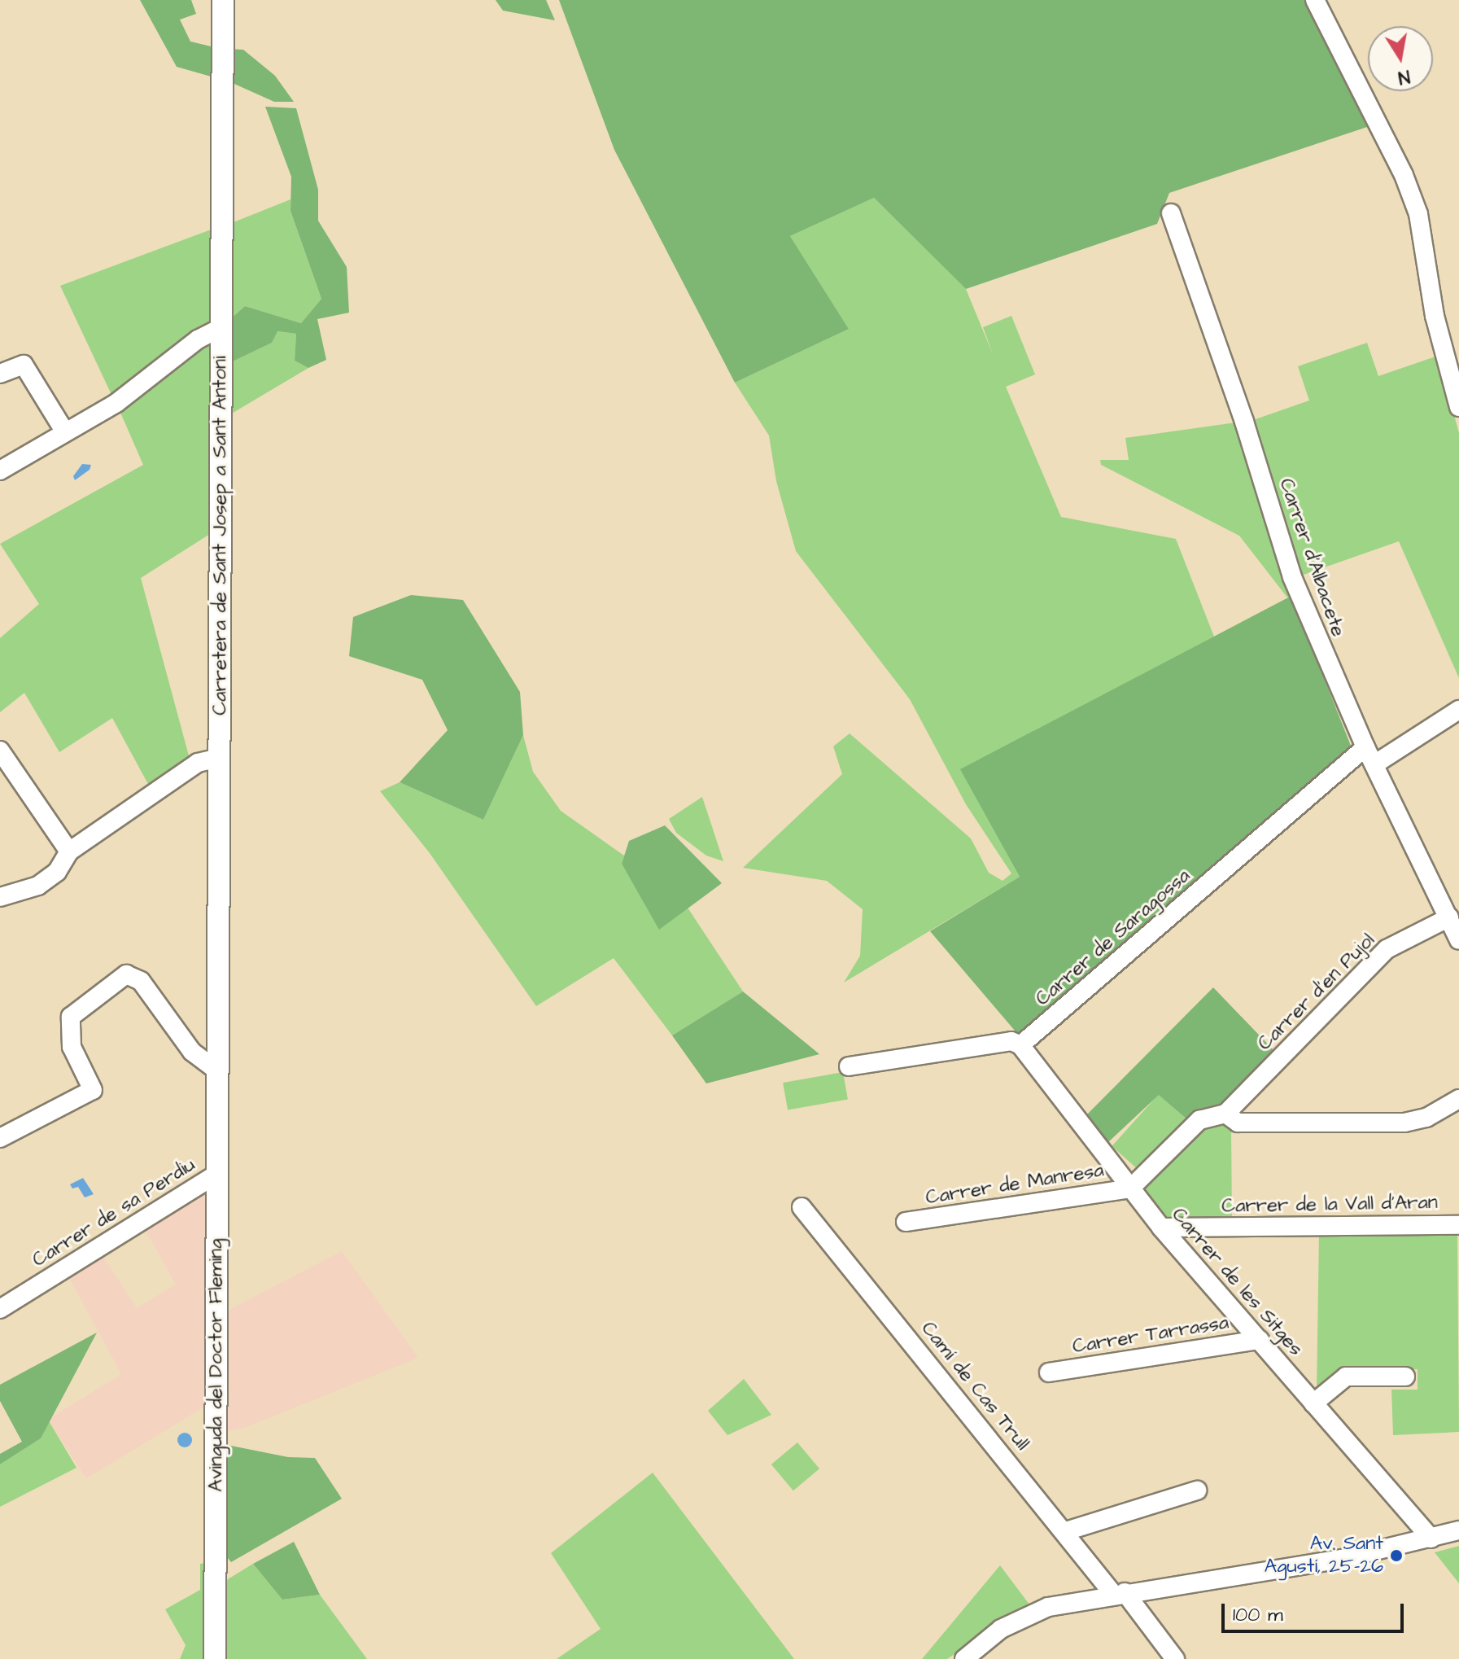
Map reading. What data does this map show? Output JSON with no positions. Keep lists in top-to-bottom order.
{
  "streets": {
    "main road": ["Carretera de Sant Josep a Sant Antoni", "Avinguda del Doctor Fleming"],
    "street": [
      "Carrer d'Albacete",
      "Carrer de Saragossa",
      "Carrer d'en Pujol",
      "Carrer de Manresa",
      "Carrer de la Vall d'Aran",
      "Carrer de sa Perdiu",
      "Carrer de les Sitges",
      "Carrer Tarrassa",
      "Camí de Cas Trull"
    ]
  },
  "crossings": [
    ["Carretera de Sant Josep a Sant Antoni", "Avinguda del Doctor Fleming"],
    ["Carrer d'Albacete", "Carrer de Saragossa"],
    ["Carrer d'Albacete", "Carrer d'en Pujol"],
    ["Carrer de Saragossa", "Carrer de les Sitges"],
    ["Carrer d'en Pujol", "Carrer de Manresa"],
    ["Carrer d'en Pujol", "Carrer de les Sitges"],
    ["Carrer de Manresa", "Carrer de les Sitges"],
    ["Carrer de la Vall d'Aran", "Carrer de les Sitges"],
    ["Carrer de sa Perdiu", "Avinguda del Doctor Fleming"],
    ["Carrer de les Sitges", "Carrer Tarrassa"]
  ],
  "places": ["Av. Sant Agustí, 25-26"],
  "scale_bar": "100 m",
  "north": "bottom"
}
